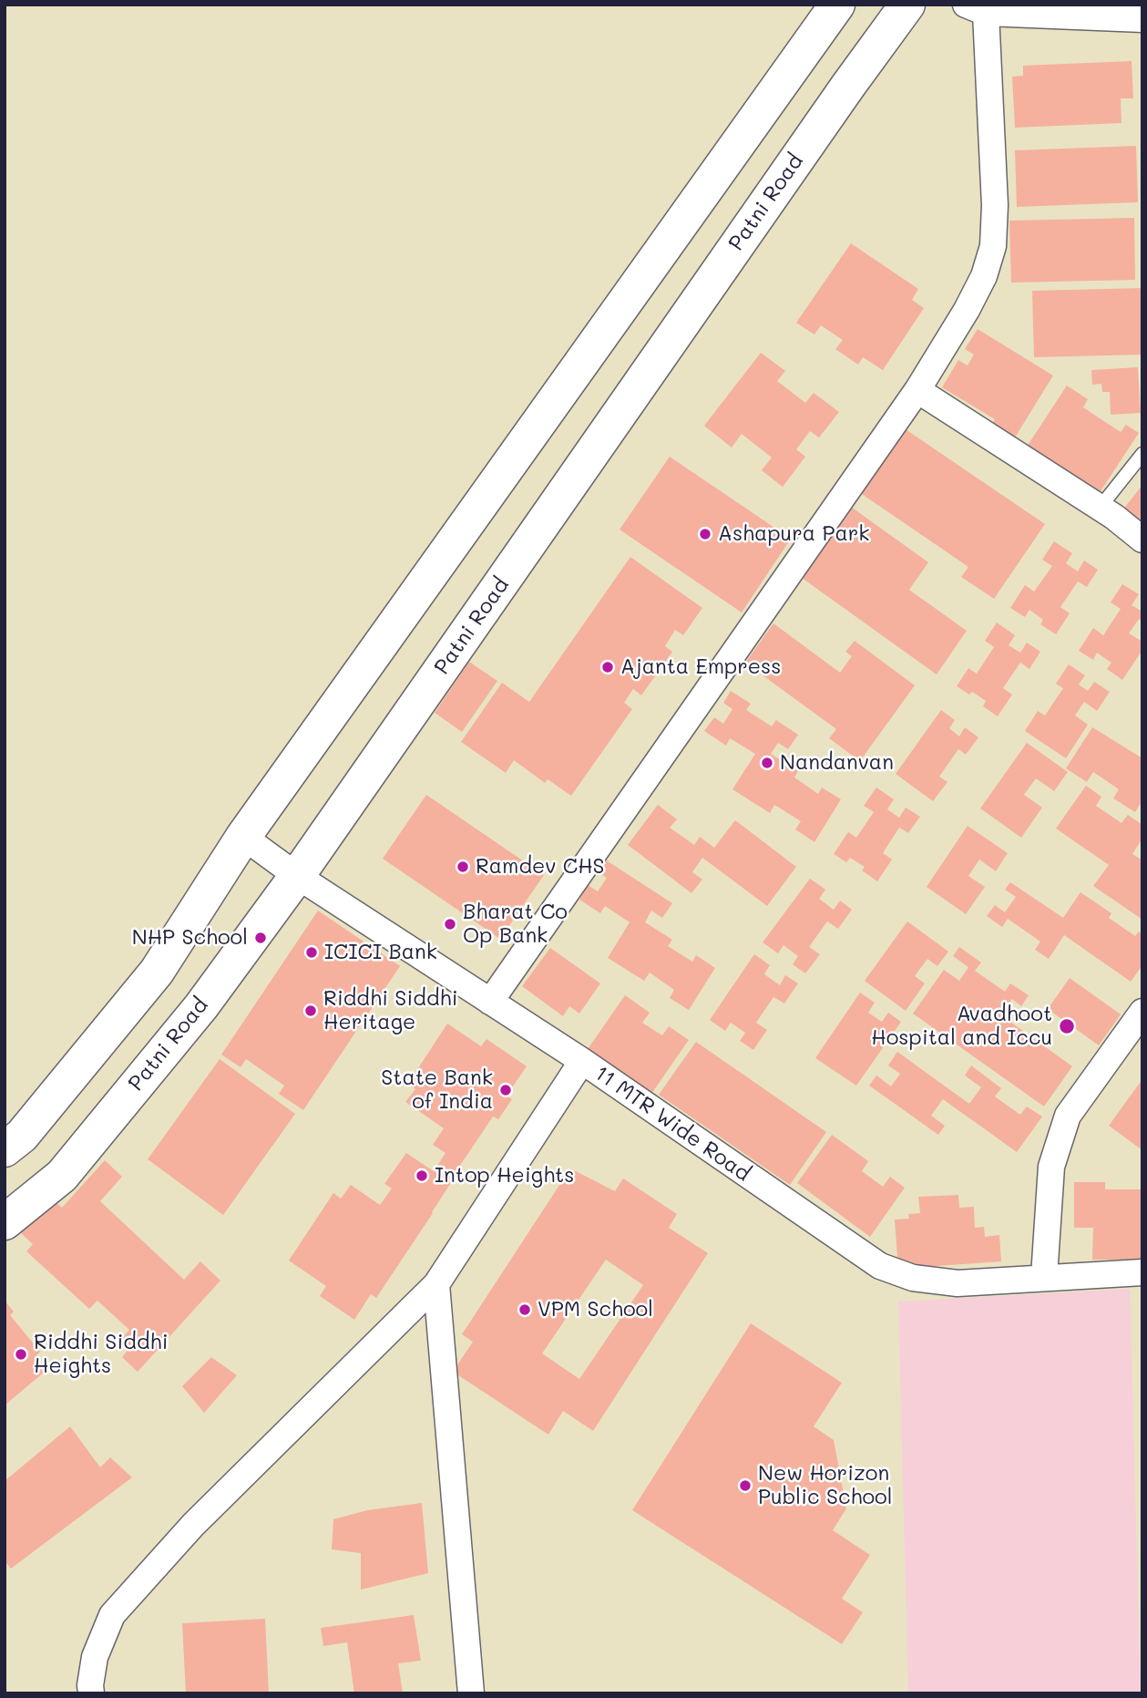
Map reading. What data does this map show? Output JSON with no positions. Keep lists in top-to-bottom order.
{
  "streets": {
    "main road": ["Patni Road"],
    "street": ["11 MTR Wide Road"]
  },
  "crossings": [
    ["Patni Road", "11 MTR Wide Road"]
  ],
  "places": [
    "Ashapura Park",
    "Ajanta Empress",
    "Nandanvan",
    "Ramdev CHS",
    "Bharat Co Op Bank",
    "NHP School",
    "ICICI Bank",
    "Riddhi Siddhi Heritage",
    "Avadhoot Hospital and Iccu",
    "State Bank of India",
    "Intop Heights",
    "VPM School",
    "Riddhi Siddhi Heights",
    "New Horizon Public School"
  ]
}
